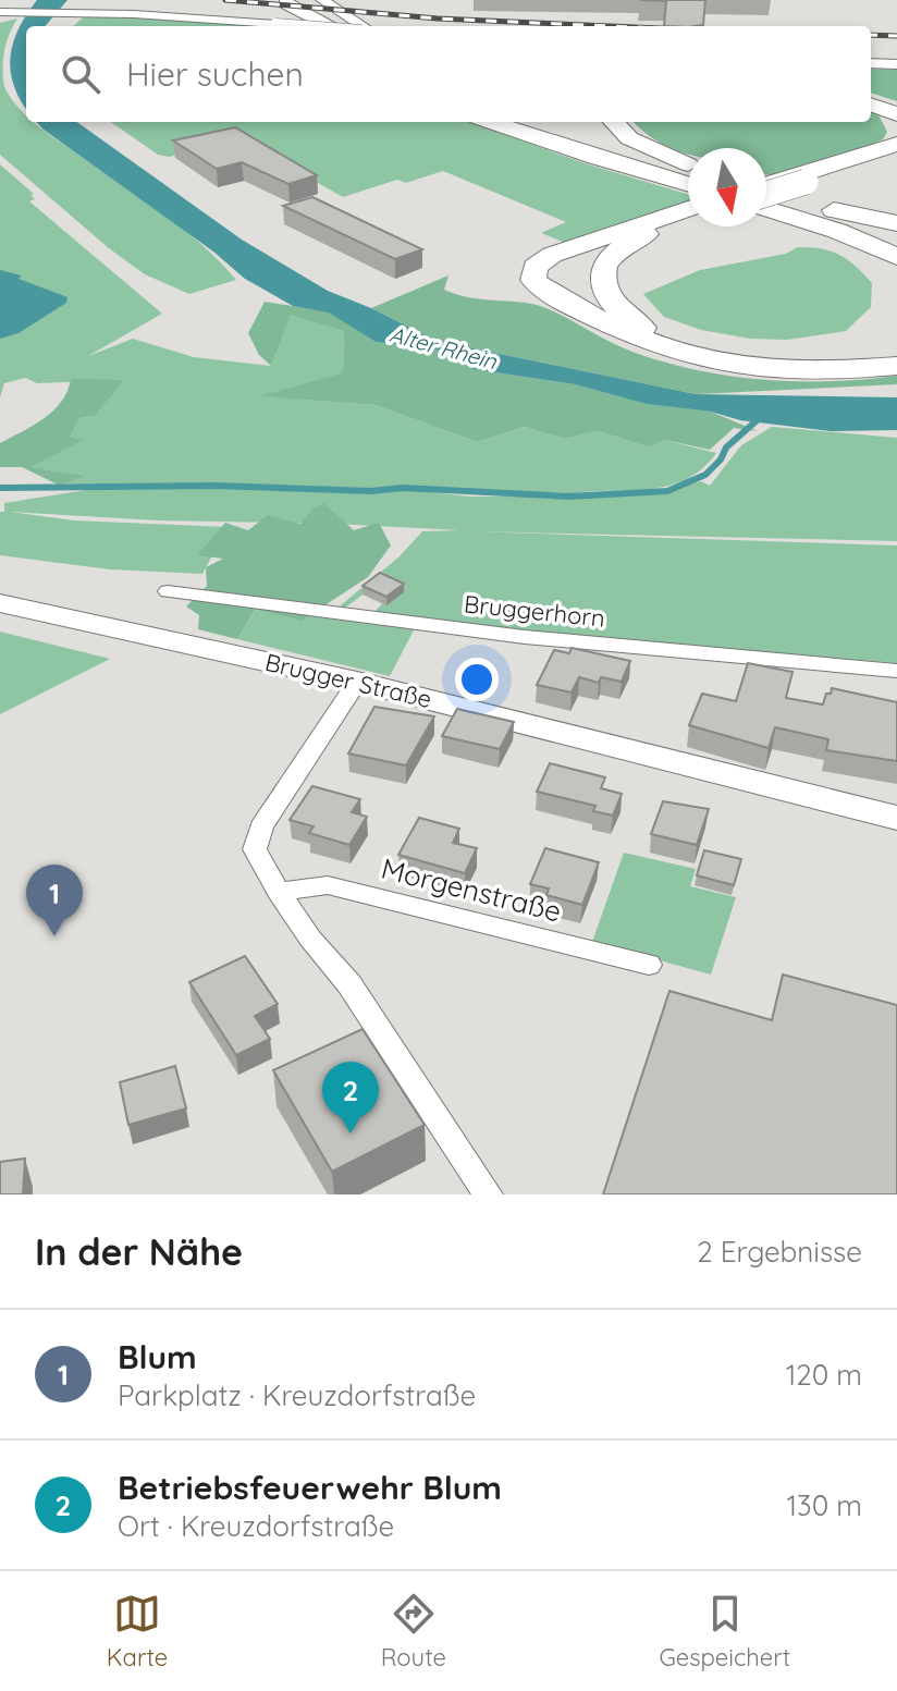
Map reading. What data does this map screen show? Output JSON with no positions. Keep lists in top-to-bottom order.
{
  "streets": {
    "main road": ["Brugger Straße"],
    "street": ["Bruggerhorn", "Morgenstraße"]
  },
  "water": ["Alter Rhein"],
  "north": "bottom",
  "page": {
    "search": "Hier suchen",
    "pins": ["1", "2"],
    "heading": ["In der Nähe", "2 Ergebnisse"],
    "list": [
      {
        "mark": "1",
        "name": "Blum",
        "note": "Parkplatz · Kreuzdorfstraße",
        "value": "120 m"
      },
      {
        "mark": "2",
        "name": "Betriebsfeuerwehr Blum",
        "note": "Ort · Kreuzdorfstraße",
        "value": "130 m"
      }
    ],
    "nav": ["Karte", "Route", "Gespeichert"]
  }
}
